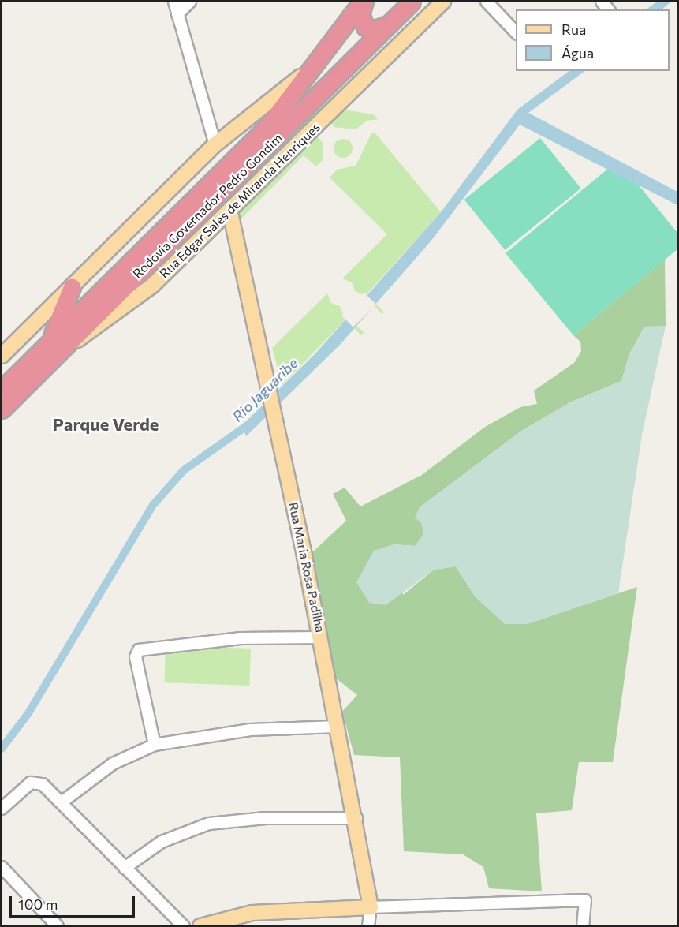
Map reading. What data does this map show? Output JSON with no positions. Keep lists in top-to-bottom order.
{
  "streets": {
    "highway": ["Rodovia Governador Pedro Gondim"],
    "main road": ["Rua Edgar Sales de Miranda Henriques", "Rua Maria Rosa Padilha"]
  },
  "crossings": [
    ["Rua Edgar Sales de Miranda Henriques", "Rodovia Governador Pedro Gondim"],
    ["Rua Edgar Sales de Miranda Henriques", "Rua Maria Rosa Padilha"]
  ],
  "districts": ["Parque Verde"],
  "water": ["Rio Jaguaribe"],
  "legend": ["Rua", "Água"],
  "scale_bar": "100 m"
}
